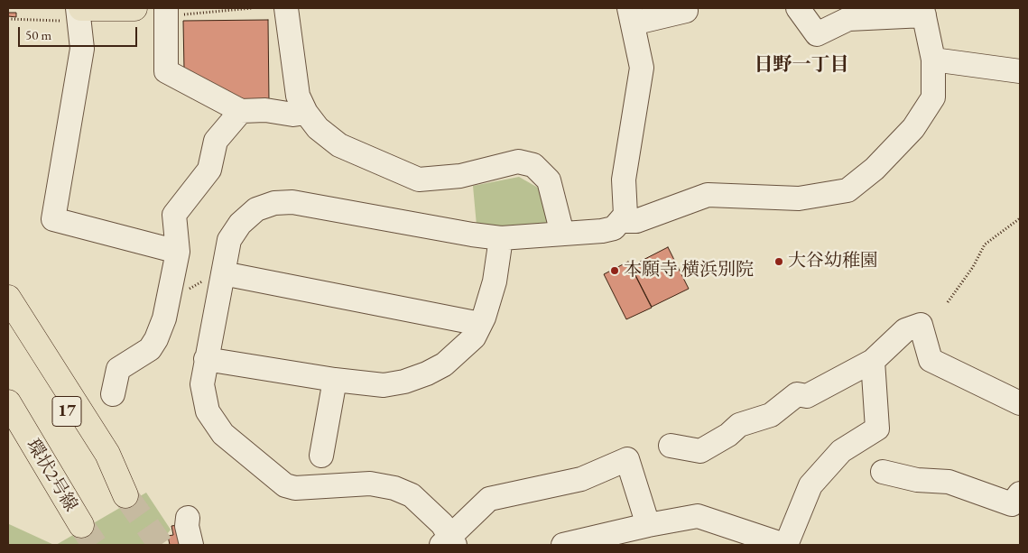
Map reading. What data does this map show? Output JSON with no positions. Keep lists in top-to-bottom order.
{
  "streets": {
    "main road": ["17", "環状2号線"]
  },
  "districts": ["日野一丁目"],
  "places": ["大谷幼稚園", "本願寺 横浜別院"],
  "scale_bar": "50 m"
}
